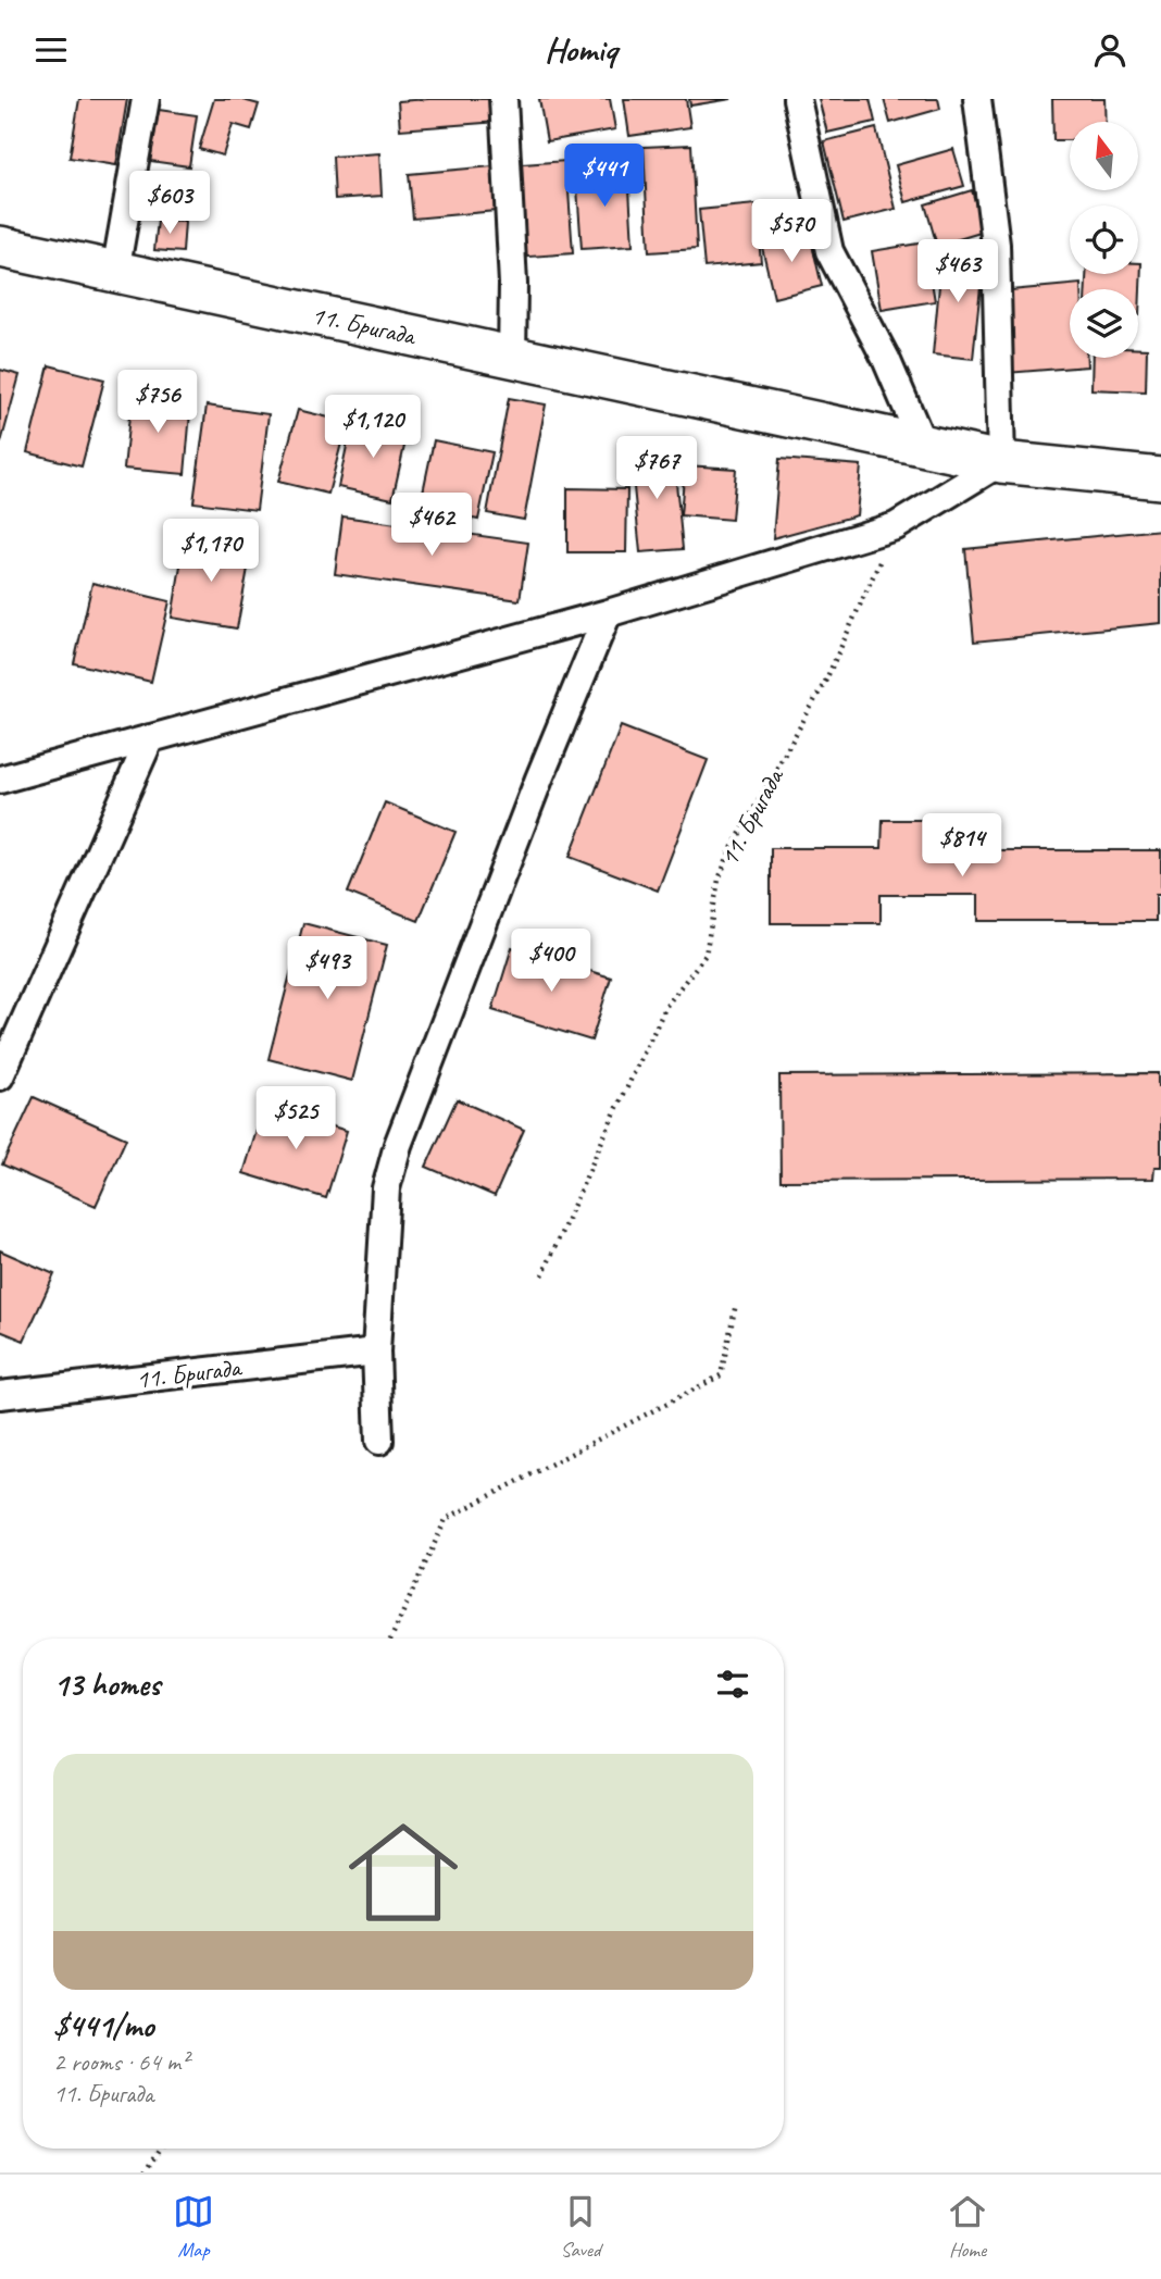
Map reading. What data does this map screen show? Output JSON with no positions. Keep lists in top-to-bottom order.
{
  "streets": {
    "main road": ["11. Бригада"]
  },
  "north": "top",
  "page": {
    "header": "Homiq",
    "price": [
      "$441",
      "$603",
      "$570",
      "$463",
      "$756",
      "$1,120",
      "$767",
      "$462",
      "$1,170",
      "$814",
      "$400",
      "$493",
      "$525"
    ],
    "heading": "13 homes",
    "list": [
      {
        "name": "$441/mo",
        "note": "2 rooms · 64 m² · 11. Бригада"
      }
    ],
    "tabs": ["Map", "Saved", "Home"]
  }
}
